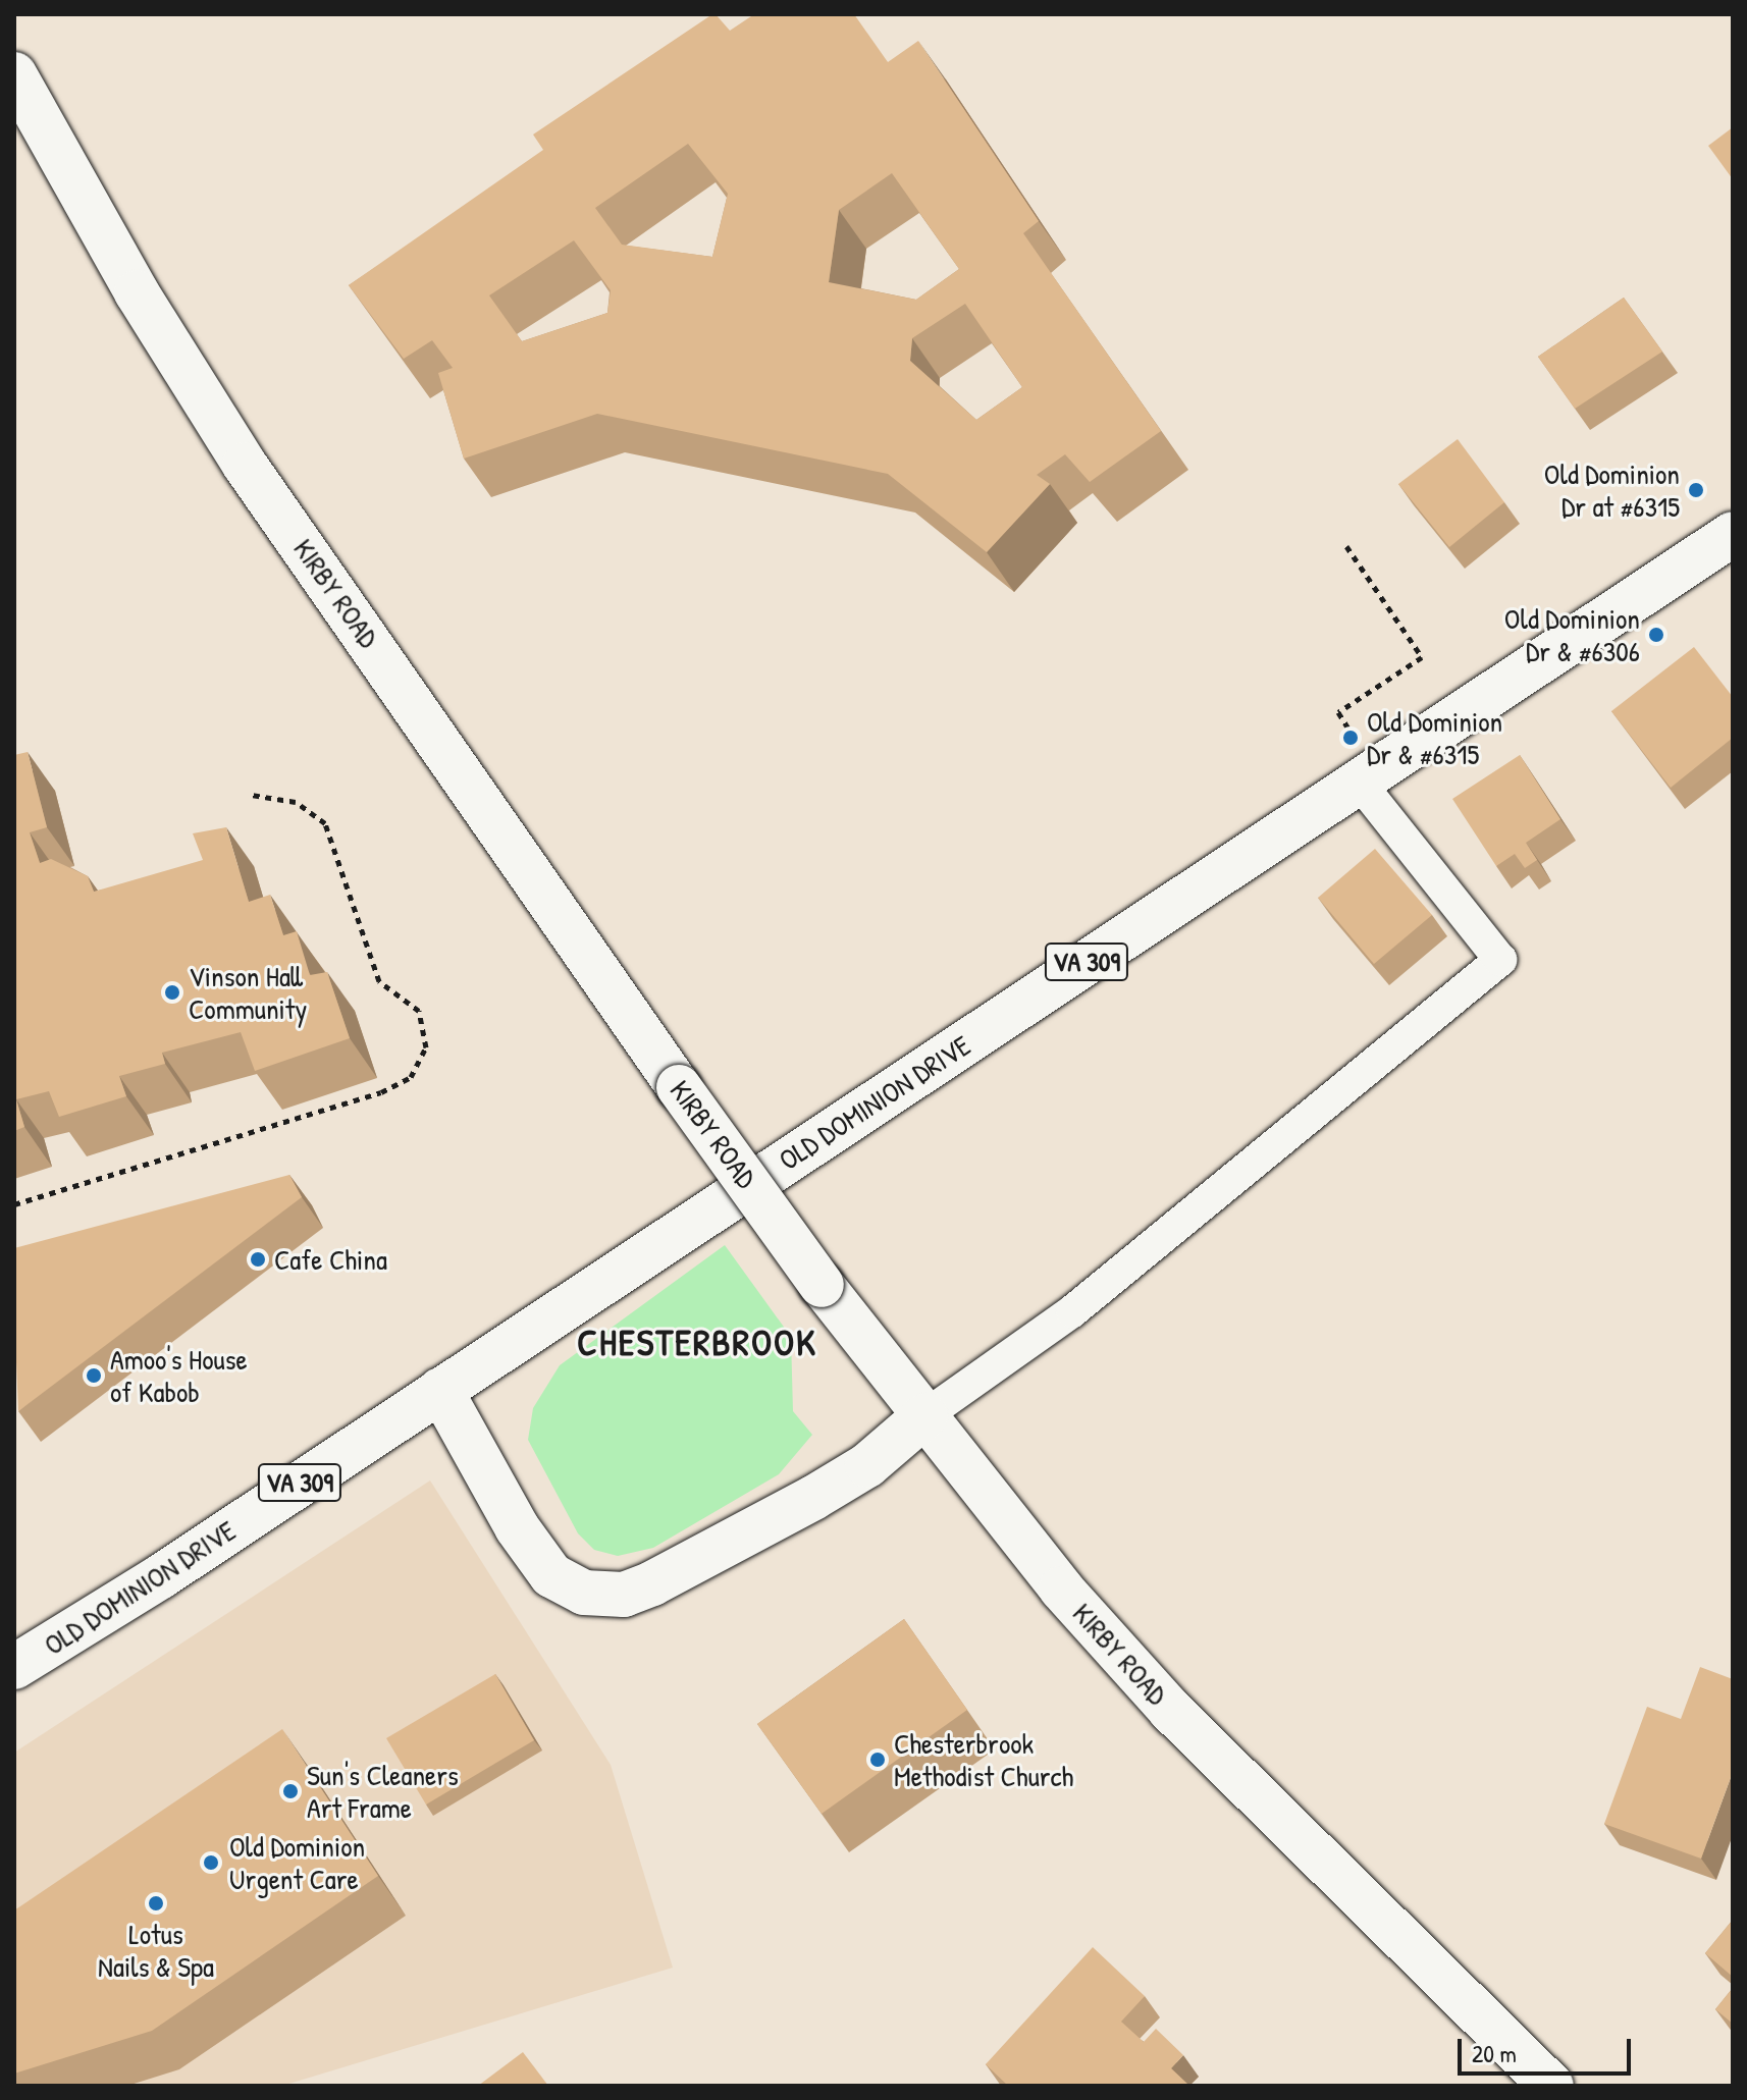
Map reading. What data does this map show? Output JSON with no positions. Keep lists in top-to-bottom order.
{
  "streets": {
    "main road": ["KIRBY ROAD", "VA 309", "OLD DOMINION DRIVE"]
  },
  "districts": ["CHESTERBROOK"],
  "places": [
    "Old Dominion Dr at #6315",
    "Old Dominion Dr & #6306",
    "Old Dominion Dr & #6315",
    "Vinson Hall Community",
    "Cafe China",
    "Amoo's House of Kabob",
    "Chesterbrook Methodist Church",
    "Sun's Cleaners Art Frame",
    "Old Dominion Urgent Care",
    "Lotus Nails & Spa"
  ],
  "scale_bar": "20 m"
}
